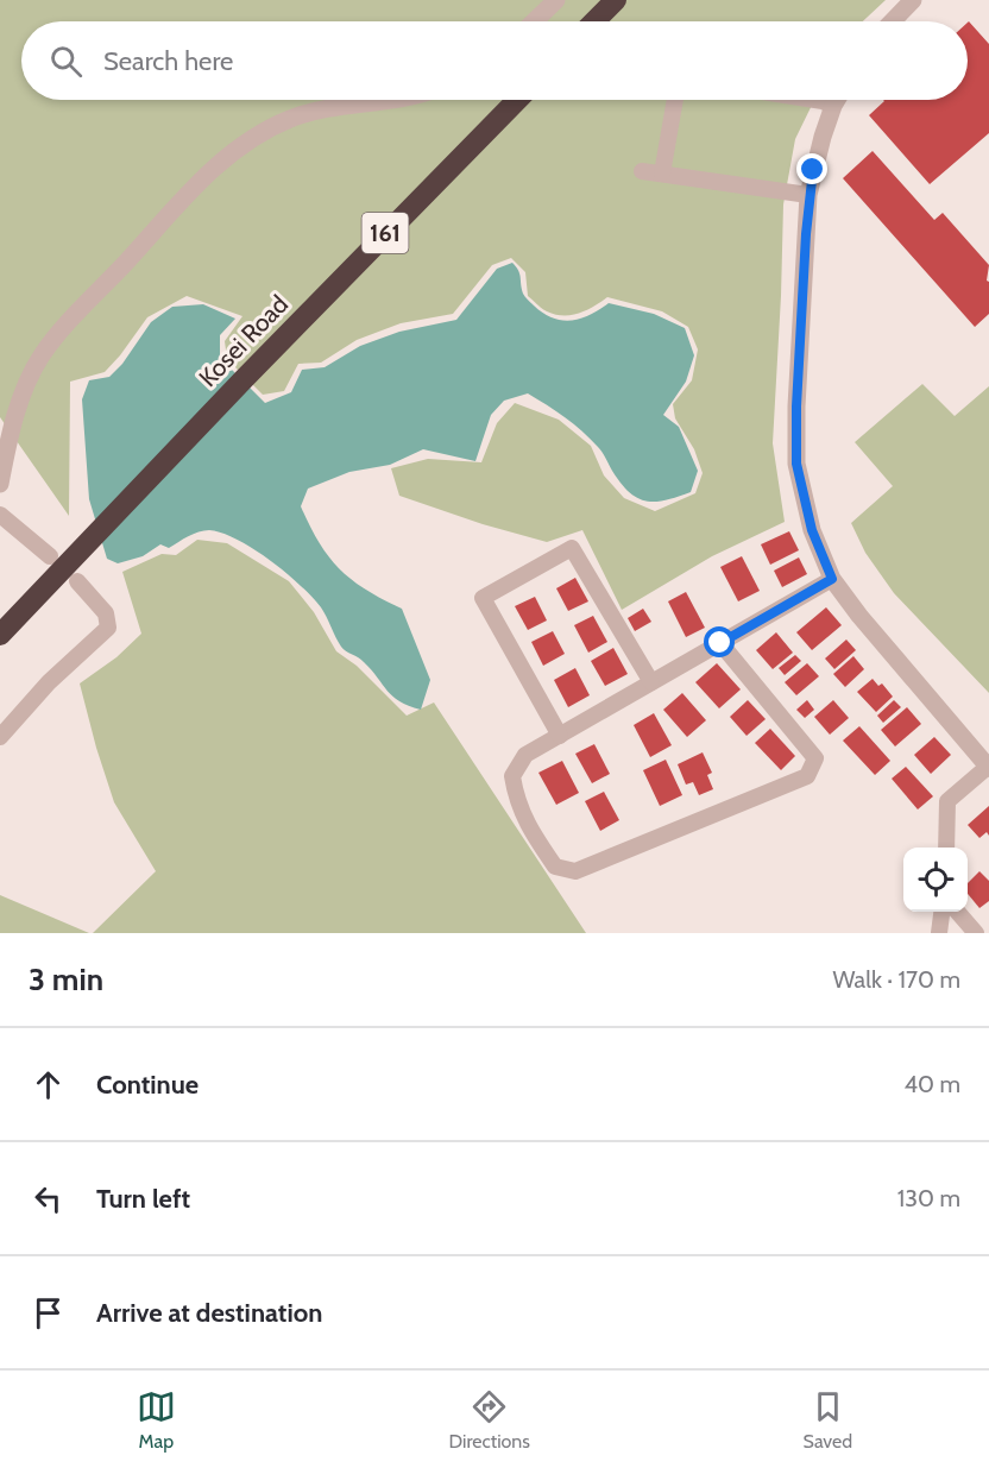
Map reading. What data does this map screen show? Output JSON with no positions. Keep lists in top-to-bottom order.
{
  "streets": {
    "highway": ["161", "Kosei Road"]
  },
  "page": {
    "search": "Search here",
    "heading": ["3 min", "Walk · 170 m"],
    "list": [
      ["Continue", "40 m"],
      ["Turn left", "130 m"],
      "Arrive at destination"
    ],
    "nav": ["Map", "Directions", "Saved"]
  }
}
